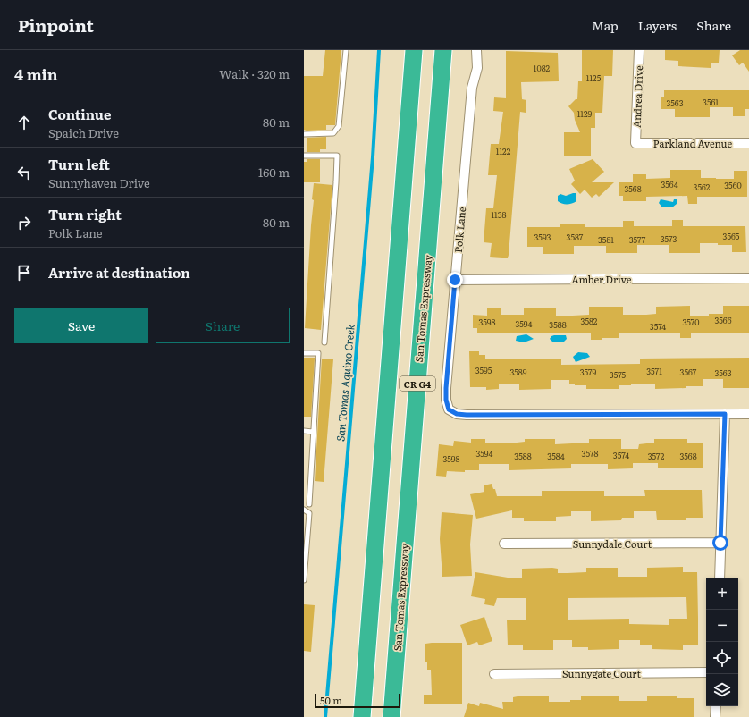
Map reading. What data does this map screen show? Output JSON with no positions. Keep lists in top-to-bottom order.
{
  "streets": {
    "highway": ["San Tomas Expressway", "CR G4"],
    "street": [
      "Andrea Drive",
      "Parkland Avenue",
      "Polk Lane",
      "Amber Drive",
      "Sunnydale Court",
      "Sunnygate Court"
    ]
  },
  "crossings": [
    ["Andrea Drive", "Parkland Avenue"],
    ["Polk Lane", "Amber Drive"]
  ],
  "water": ["San Tomas Aquino Creek"],
  "house_numbers": [
    "1082",
    "1125",
    "3561",
    "3563",
    "1129",
    "1122",
    "3564",
    "3560",
    "3562",
    "3568",
    "1138",
    "3565",
    "3593",
    "3587",
    "3573",
    "3581",
    "3577",
    "3566",
    "3582",
    "3598",
    "3570",
    "3594",
    "3588",
    "3574",
    "3595",
    "3571",
    "3589",
    "3579",
    "3567",
    "3563",
    "3575",
    "3594",
    "3578",
    "3574",
    "3588",
    "3584",
    "3572",
    "3568",
    "3598"
  ],
  "scale_bar": "50 m",
  "page": {
    "header": "Pinpoint",
    "nav": ["Map", "Layers", "Share"],
    "heading": ["4 min", "Walk · 320 m"],
    "list": [
      ["Continue", "Spaich Drive", "80 m"],
      ["Turn left", "Sunnyhaven Drive", "160 m"],
      ["Turn right", "Polk Lane", "80 m"],
      "Arrive at destination"
    ],
    "buttons": ["Save", "Share"],
    "map_buttons": ["+", "−"],
    "scale": "50 m"
  }
}
